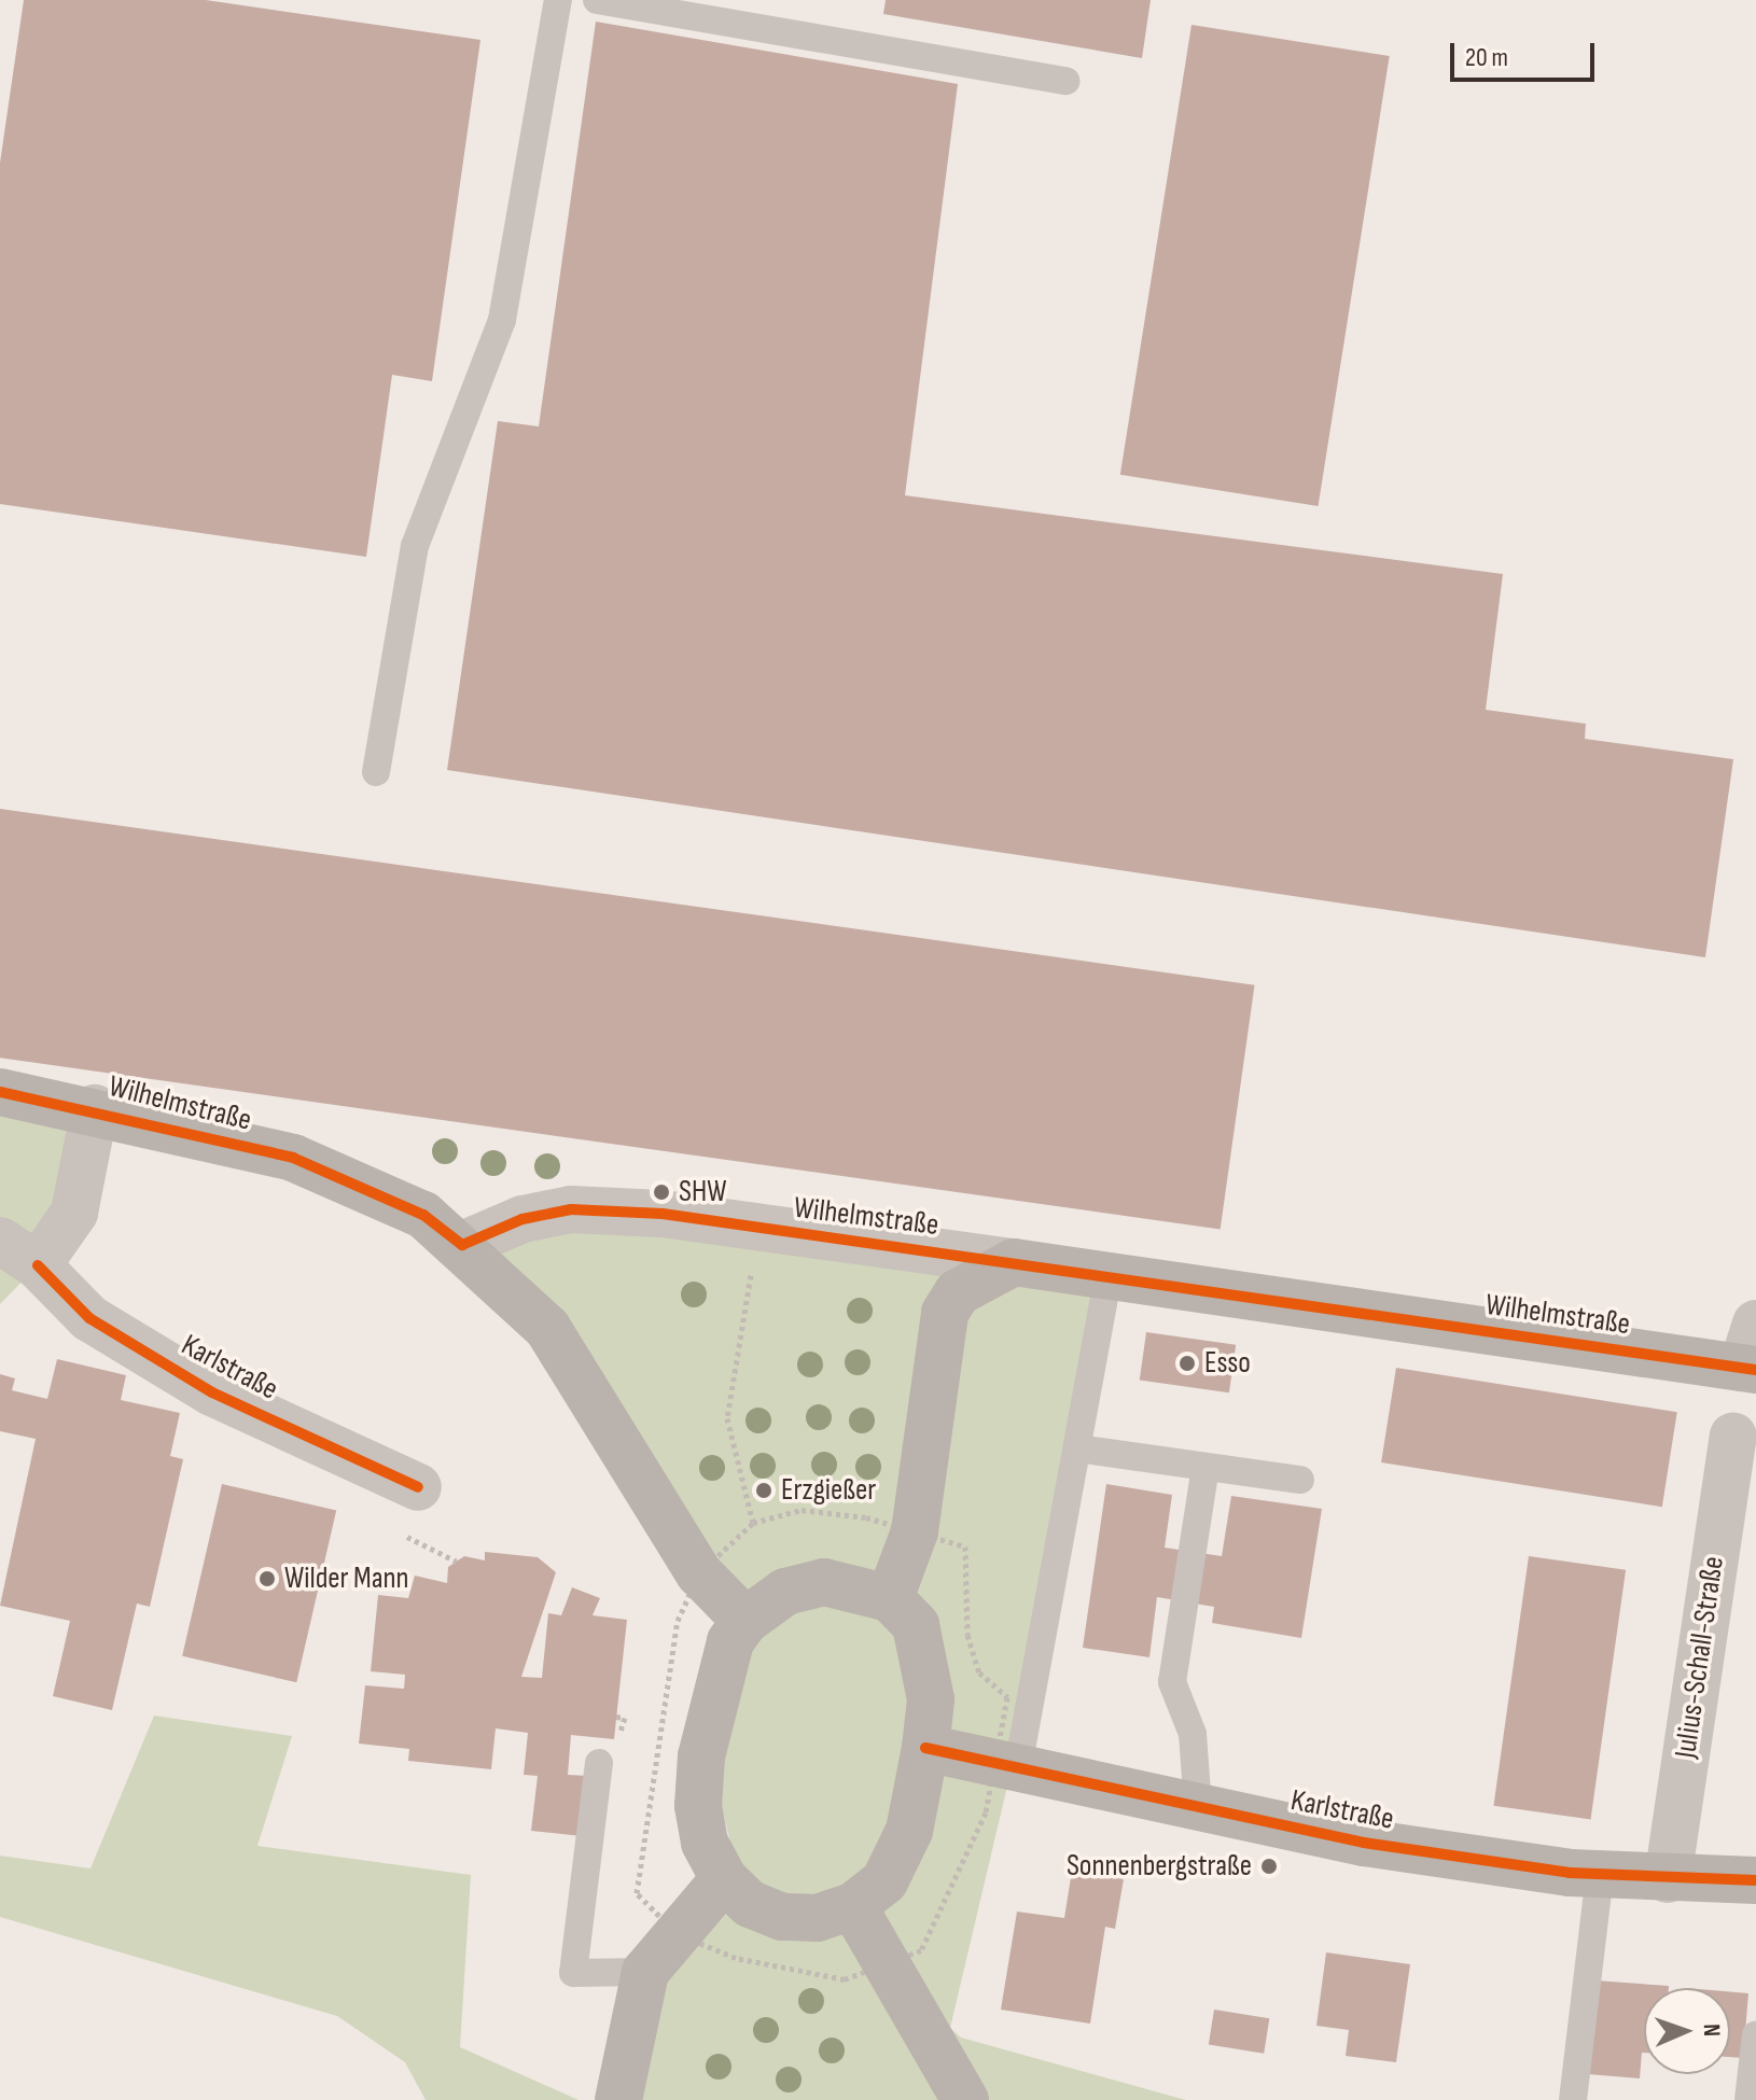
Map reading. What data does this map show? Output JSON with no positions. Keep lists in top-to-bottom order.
{
  "streets": {
    "street": ["Wilhelmstraße", "Karlstraße", "Julius-Schall-Straße"]
  },
  "crossings": [
    ["Wilhelmstraße", "Karlstraße"],
    ["Karlstraße", "Julius-Schall-Straße"]
  ],
  "places": [
    "SHW",
    "Esso",
    "Erzgießer",
    "Wilder Mann",
    "Sonnenbergstraße"
  ],
  "scale_bar": "20 m",
  "north": "right"
}
